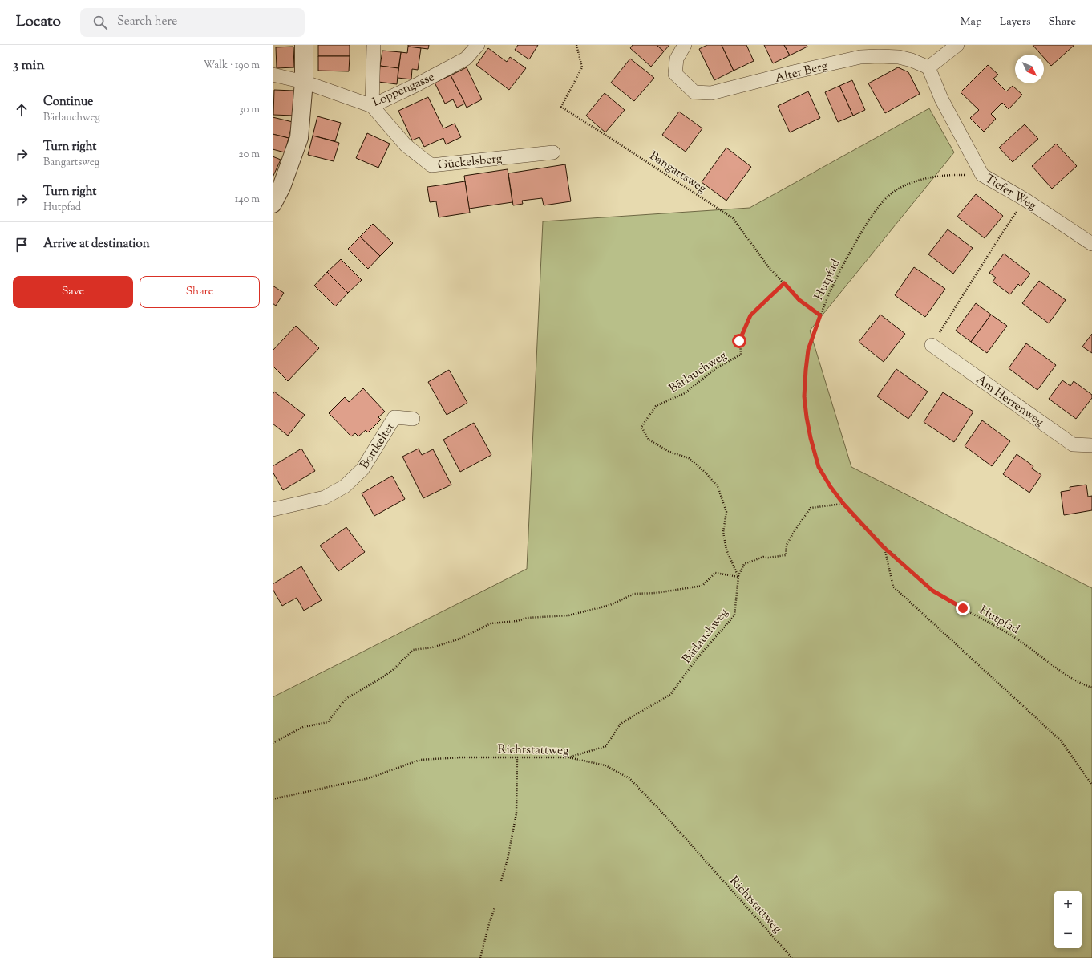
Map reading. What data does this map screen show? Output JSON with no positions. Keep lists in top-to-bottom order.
{
  "streets": {
    "street": [
      "Alter Berg",
      "Loppengasse",
      "Gückelsberg",
      "Tiefer Weg",
      "Am Herrenweg",
      "Bortkelter"
    ],
    "path": [
      "Bangartsweg",
      "Hutpfad",
      "Bärlauchweg",
      "Richtstattweg"
    ]
  },
  "crossings": [
    ["Alter Berg", "Tiefer Weg"],
    ["Loppengasse", "Gückelsberg"],
    ["Bangartsweg", "Hutpfad"],
    ["Bangartsweg", "Bärlauchweg"],
    ["Tiefer Weg", "Hutpfad"],
    ["Bärlauchweg", "Richtstattweg"]
  ],
  "north": "bottom right",
  "page": {
    "header": "Locato",
    "search": "Search here",
    "nav": ["Map", "Layers", "Share"],
    "heading": ["3 min", "Walk · 190 m"],
    "list": [
      ["Continue", "Bärlauchweg", "30 m"],
      ["Turn right", "Bangartsweg", "20 m"],
      ["Turn right", "Hutpfad", "140 m"],
      "Arrive at destination"
    ],
    "buttons": ["Save", "Share"],
    "map_buttons": ["+", "−"]
  }
}
